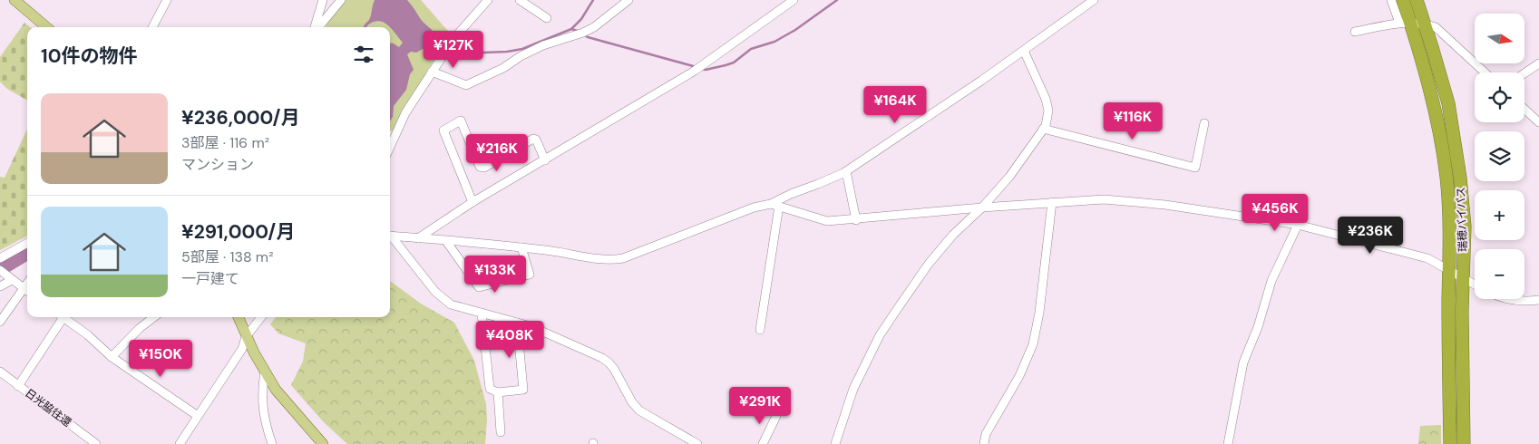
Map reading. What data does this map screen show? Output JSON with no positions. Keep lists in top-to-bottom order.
{
  "streets": {
    "highway": ["瑞穂バイパス"],
    "street": ["日光脇往還"]
  },
  "north": "right",
  "page": {
    "map_buttons": ["+", "−"],
    "heading": "10件の物件",
    "price": [
      "¥127K",
      "¥164K",
      "¥116K",
      "¥216K",
      "¥456K",
      "¥236K",
      "¥133K",
      "¥408K",
      "¥150K",
      "¥291K"
    ],
    "list": [
      {
        "name": "¥236,000/月",
        "note": "3部屋 · 116 m² · マンション"
      },
      {
        "name": "¥291,000/月",
        "note": "5部屋 · 138 m² · 一戸建て"
      }
    ]
  }
}
